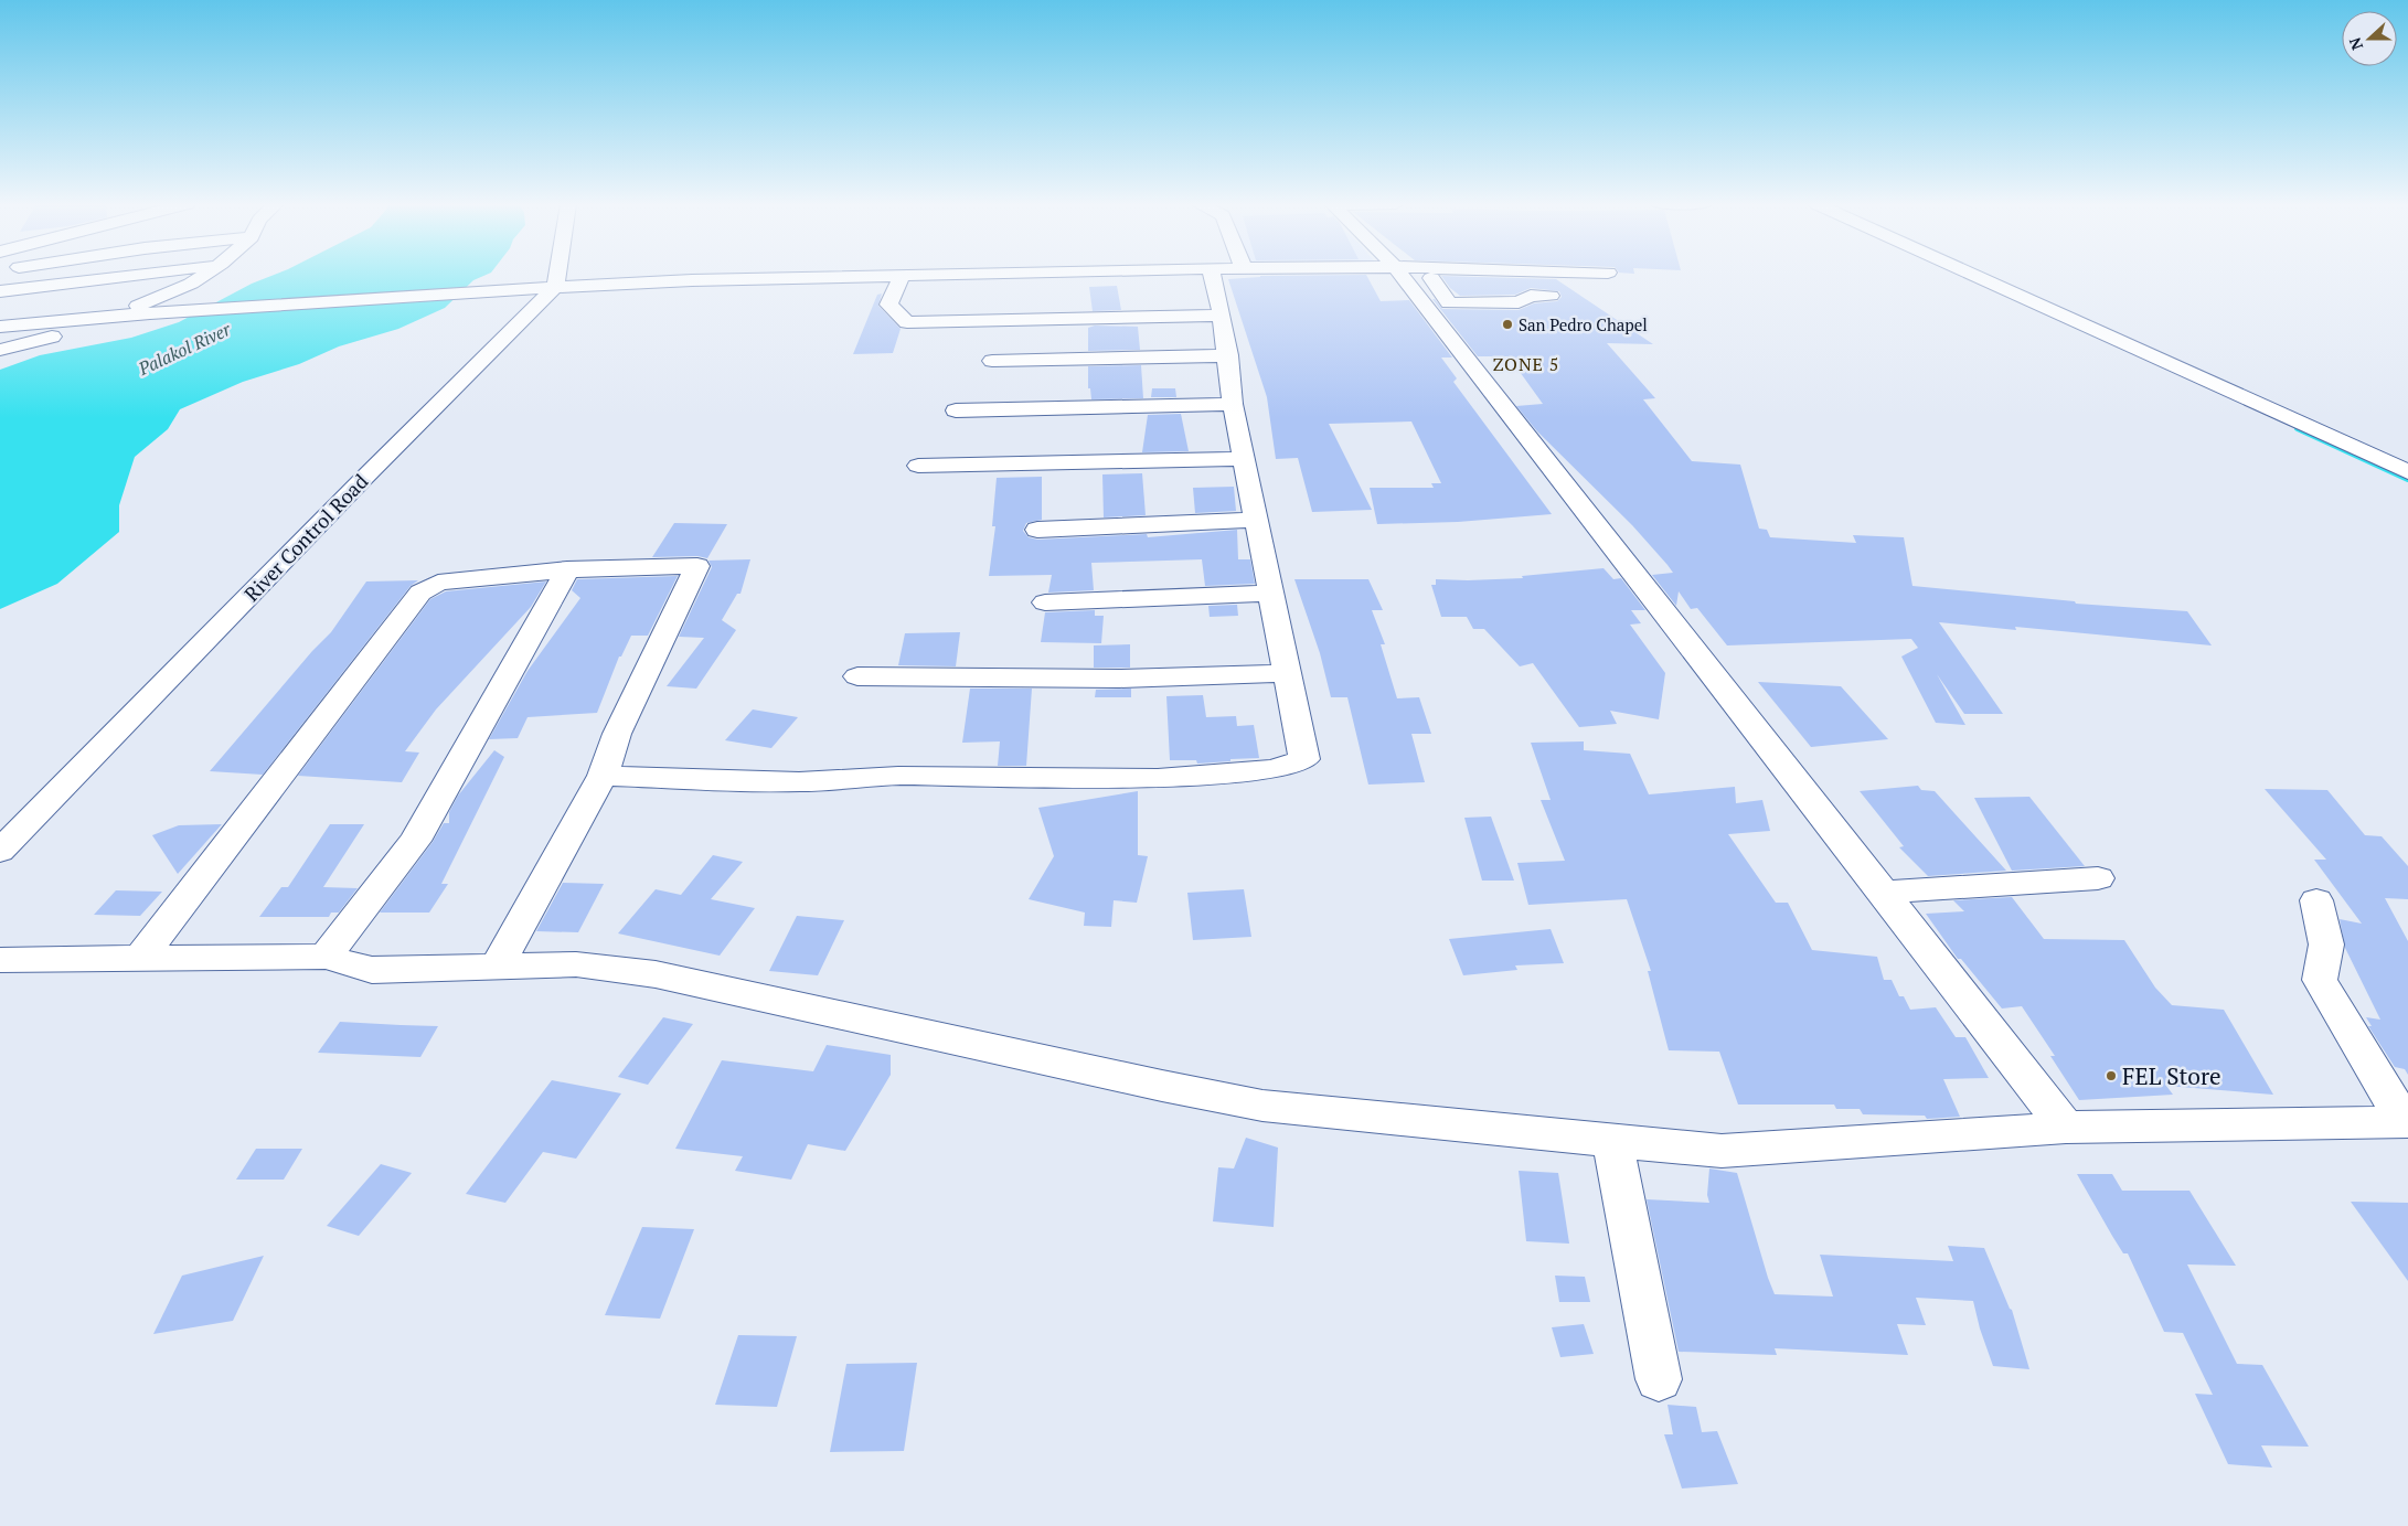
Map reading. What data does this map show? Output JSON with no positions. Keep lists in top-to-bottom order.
{
  "streets": {
    "street": ["River Control Road"]
  },
  "districts": ["ZONE 5"],
  "water": ["Palakol River"],
  "places": ["San Pedro Chapel", "FEL Store"],
  "north": "left"
}
